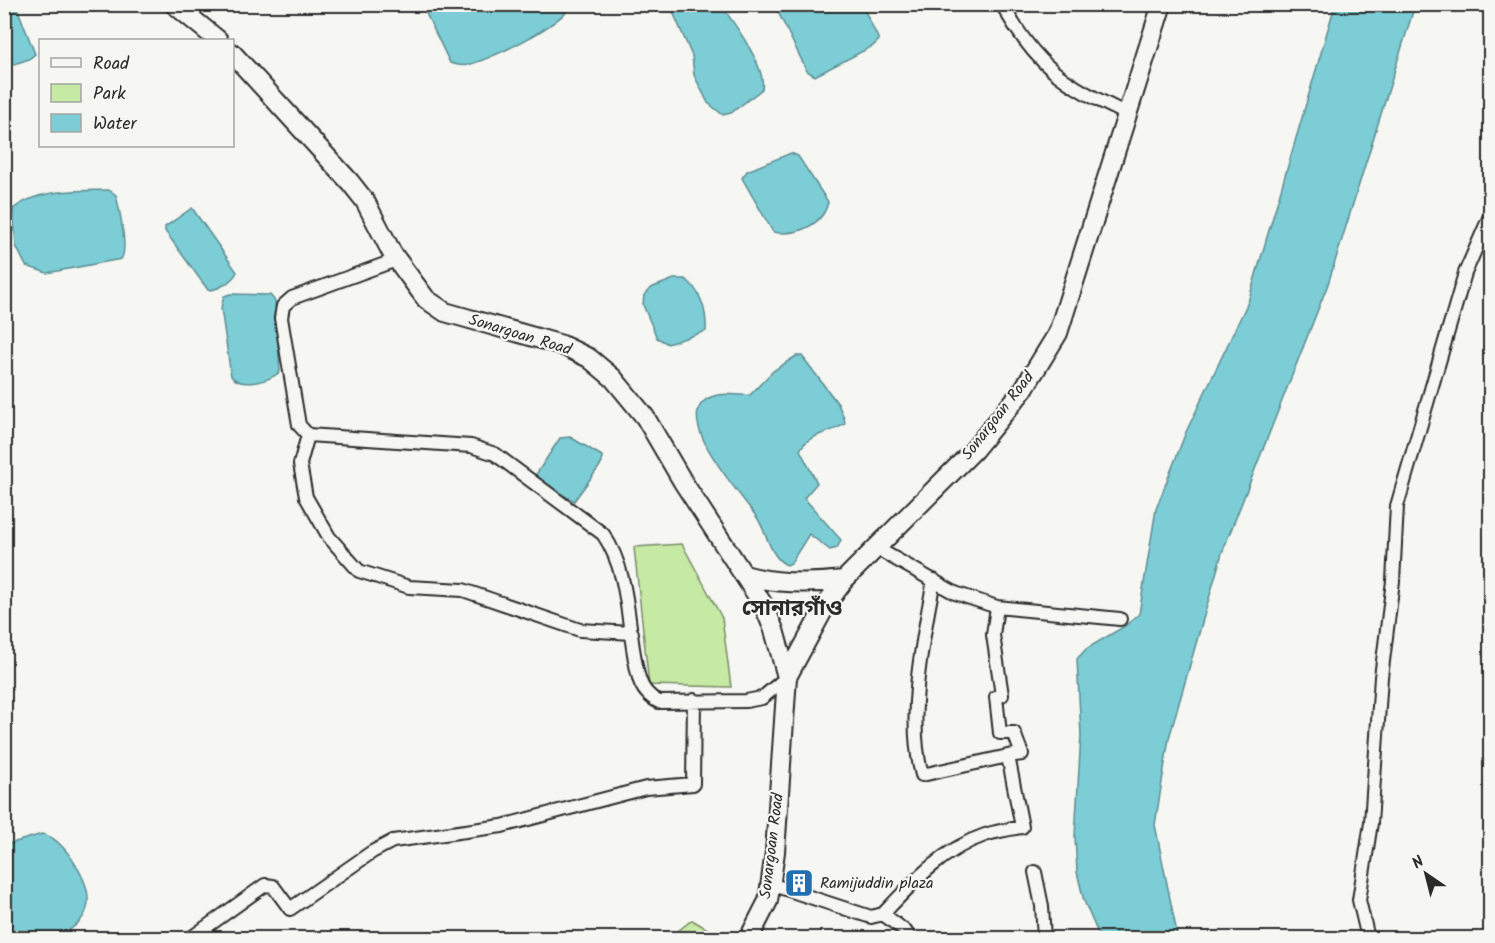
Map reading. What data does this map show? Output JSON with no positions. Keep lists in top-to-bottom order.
{
  "streets": {
    "main road": ["Sonargoan Road"]
  },
  "districts": ["সোনারগাঁও"],
  "places": {
    "building": ["Ramijuddin plaza"]
  },
  "legend": ["Road", "Park", "Water"],
  "north": "top left"
}
